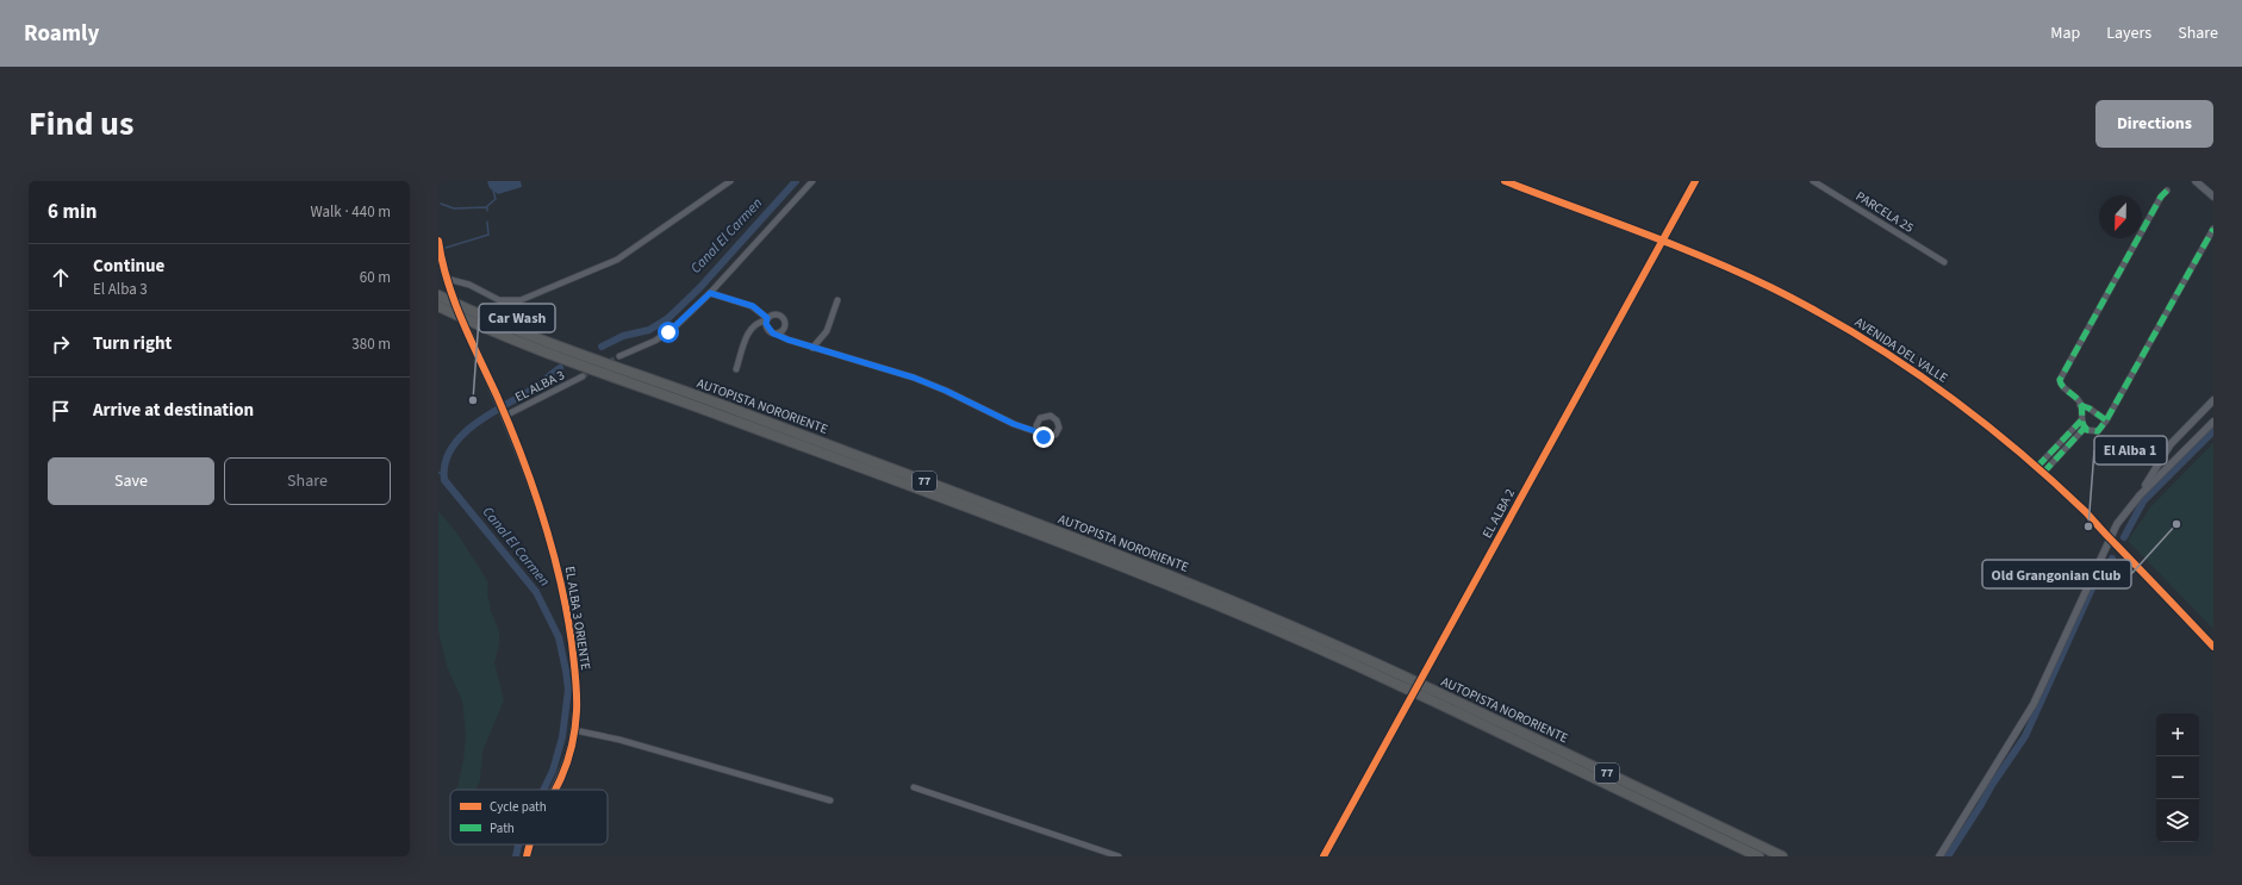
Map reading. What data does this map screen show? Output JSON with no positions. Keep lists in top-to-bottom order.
{
  "streets": {
    "highway": ["AUTOPISTA NORORIENTE", "77"],
    "street": [
      "PARCELA 25",
      "AVENIDA DEL VALLE",
      "EL ALBA 3",
      "EL ALBA 2",
      "EL ALBA 3 ORIENTE"
    ]
  },
  "crossings": [
    ["AVENIDA DEL VALLE", "EL ALBA 2"],
    ["EL ALBA 3", "EL ALBA 3 ORIENTE"]
  ],
  "water": ["Canal El Carmen"],
  "places": ["Car Wash", "Old Grangonian Club", "El Alba 1"],
  "legend": ["Cycle path", "Path"],
  "north": "bottom",
  "page": {
    "header": "Roamly",
    "nav": ["Map", "Layers", "Share"],
    "title": "Find us",
    "buttons": [
      "Directions",
      ["Save", "Share"]
    ],
    "heading": ["6 min", "Walk · 440 m"],
    "list": [
      ["Continue", "El Alba 3", "60 m"],
      ["Turn right", "380 m"],
      "Arrive at destination"
    ],
    "map_buttons": ["+", "−"]
  }
}
